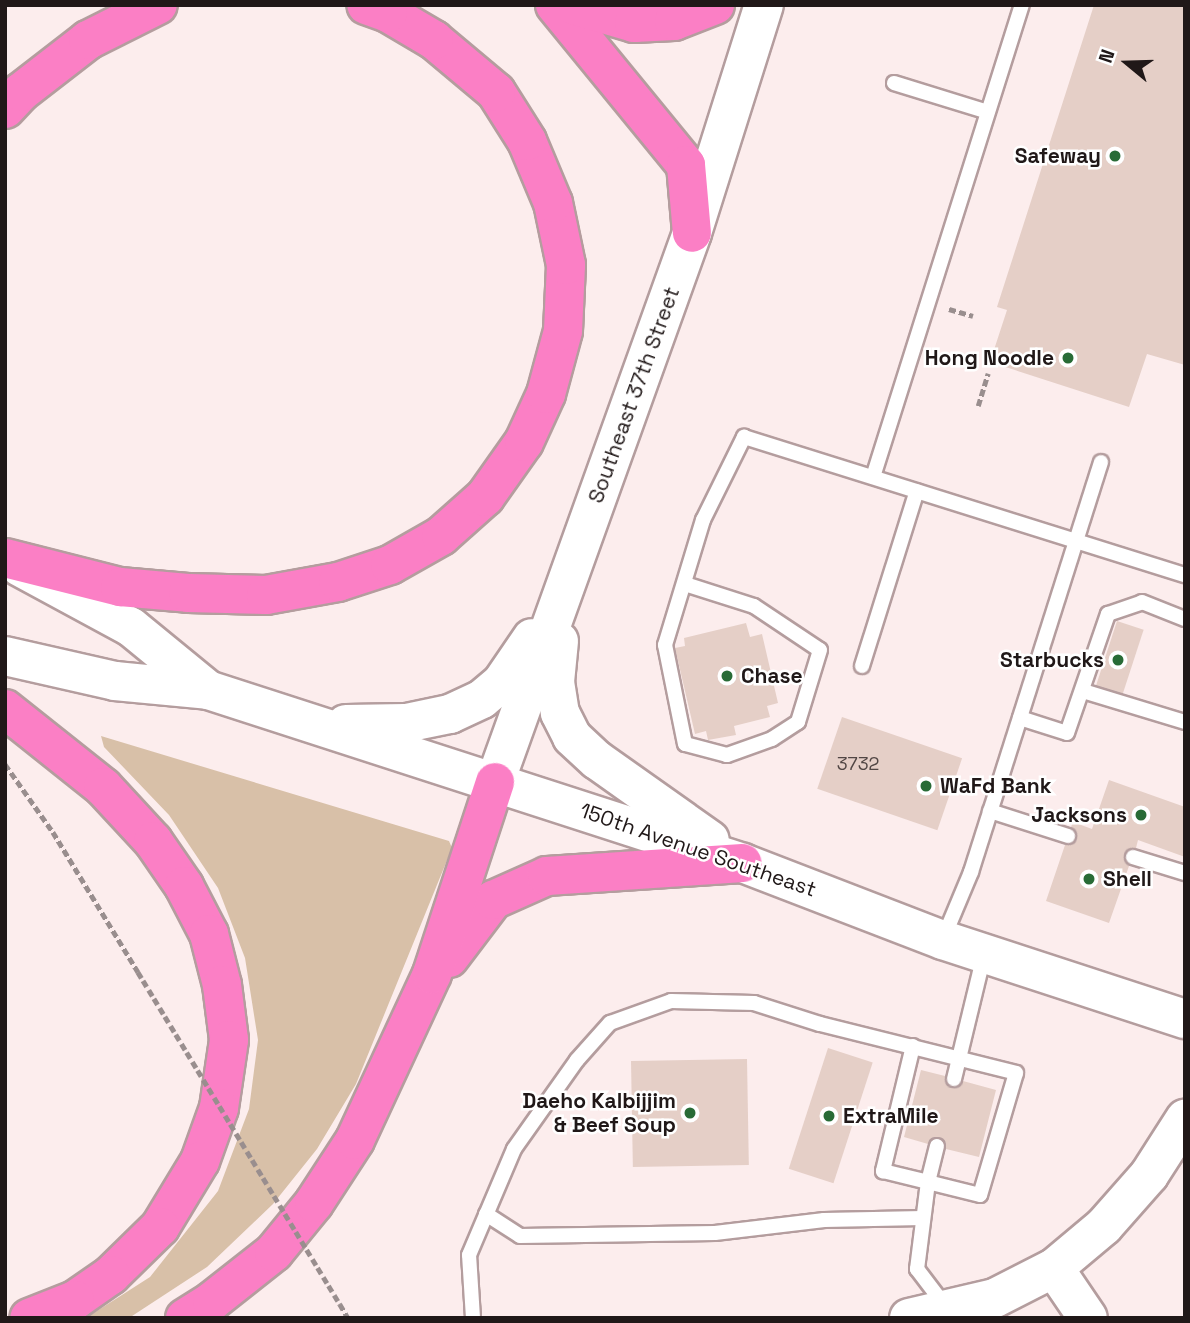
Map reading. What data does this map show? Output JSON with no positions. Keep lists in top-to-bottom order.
{
  "streets": {
    "main road": ["Southeast 37th Street", "150th Avenue Southeast"]
  },
  "crossings": [
    ["Southeast 37th Street", "150th Avenue Southeast"]
  ],
  "places": [
    "Safeway",
    "Hong Noodle",
    "Starbucks",
    "Chase",
    "WaFd Bank",
    "Jacksons",
    "Shell",
    "Daeho Kalbijjim & Beef Soup",
    "ExtraMile"
  ],
  "house_numbers": ["3732"],
  "north": "left"
}
